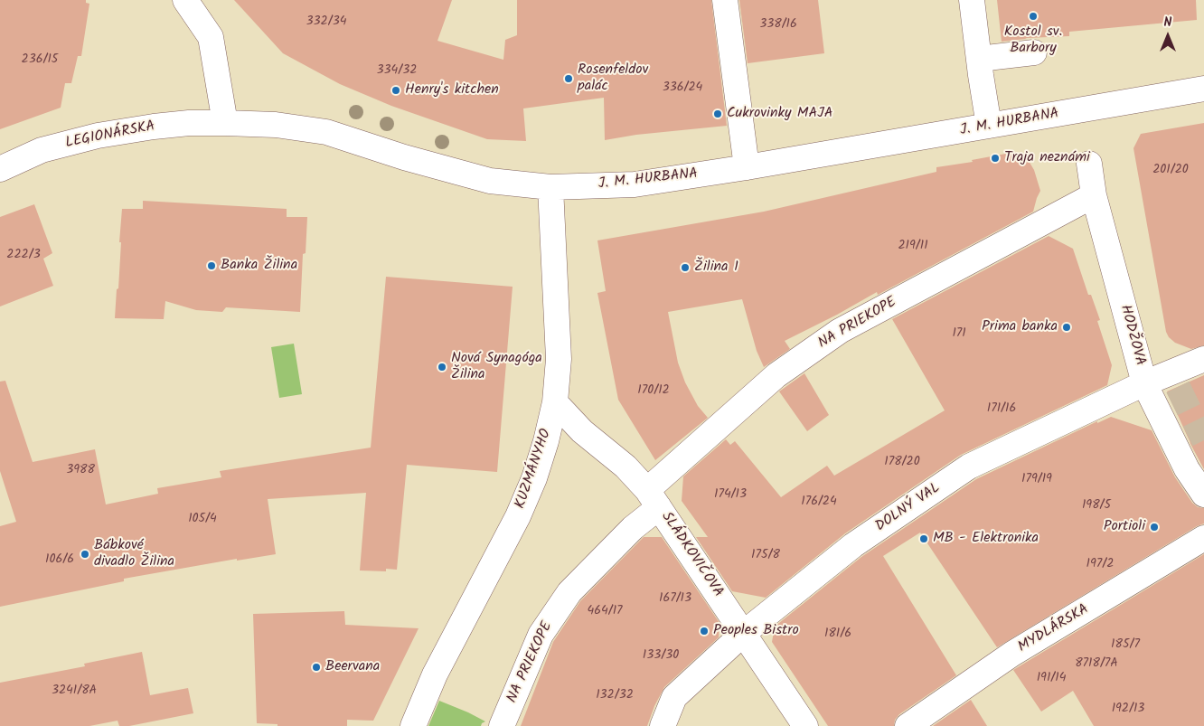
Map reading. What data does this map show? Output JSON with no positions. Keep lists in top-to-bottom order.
{
  "streets": {
    "street": [
      "J. M. HURBANA",
      "LEGIONÁRSKA",
      "NA PRIEKOPE",
      "HODŽOVA",
      "KUZMÁNYHO",
      "DOLNÝ VAL",
      "SLÁDKOVIČOVA",
      "MYDLÁRSKA"
    ]
  },
  "crossings": [
    ["J. M. HURBANA", "LEGIONÁRSKA"],
    ["J. M. HURBANA", "KUZMÁNYHO"],
    ["NA PRIEKOPE", "HODŽOVA"],
    ["NA PRIEKOPE", "SLÁDKOVIČOVA"],
    ["HODŽOVA", "DOLNÝ VAL"],
    ["KUZMÁNYHO", "SLÁDKOVIČOVA"],
    ["DOLNÝ VAL", "SLÁDKOVIČOVA"]
  ],
  "places": [
    "Kostol sv. Barbory",
    "Rosenfeldov palác",
    "Henry's kitchen",
    "Cukrovinky MAJA",
    "Traja neznámi",
    "Banka Žilina",
    "Žilina 1",
    "Prima banka",
    "Nová Synagóga Žilina",
    "Portioli",
    "MB - Elektronika",
    "Bábkové divadlo Žilina",
    "Peoples Bistro",
    "Beervana"
  ],
  "house_numbers": [
    "332/34",
    "338/16",
    "236/15",
    "334/32",
    "336/24",
    "201/20",
    "219/11",
    "222/3",
    "171",
    "170/12",
    "171/16",
    "178/20",
    "3988",
    "179/19",
    "174/13",
    "176/24",
    "198/5",
    "105/4",
    "175/8",
    "106/6",
    "197/2",
    "167/13",
    "464/17",
    "181/6",
    "185/7",
    "133/30",
    "8718/7A",
    "191/14",
    "3241/8A",
    "132/32",
    "192/13"
  ],
  "north": "top"
}
